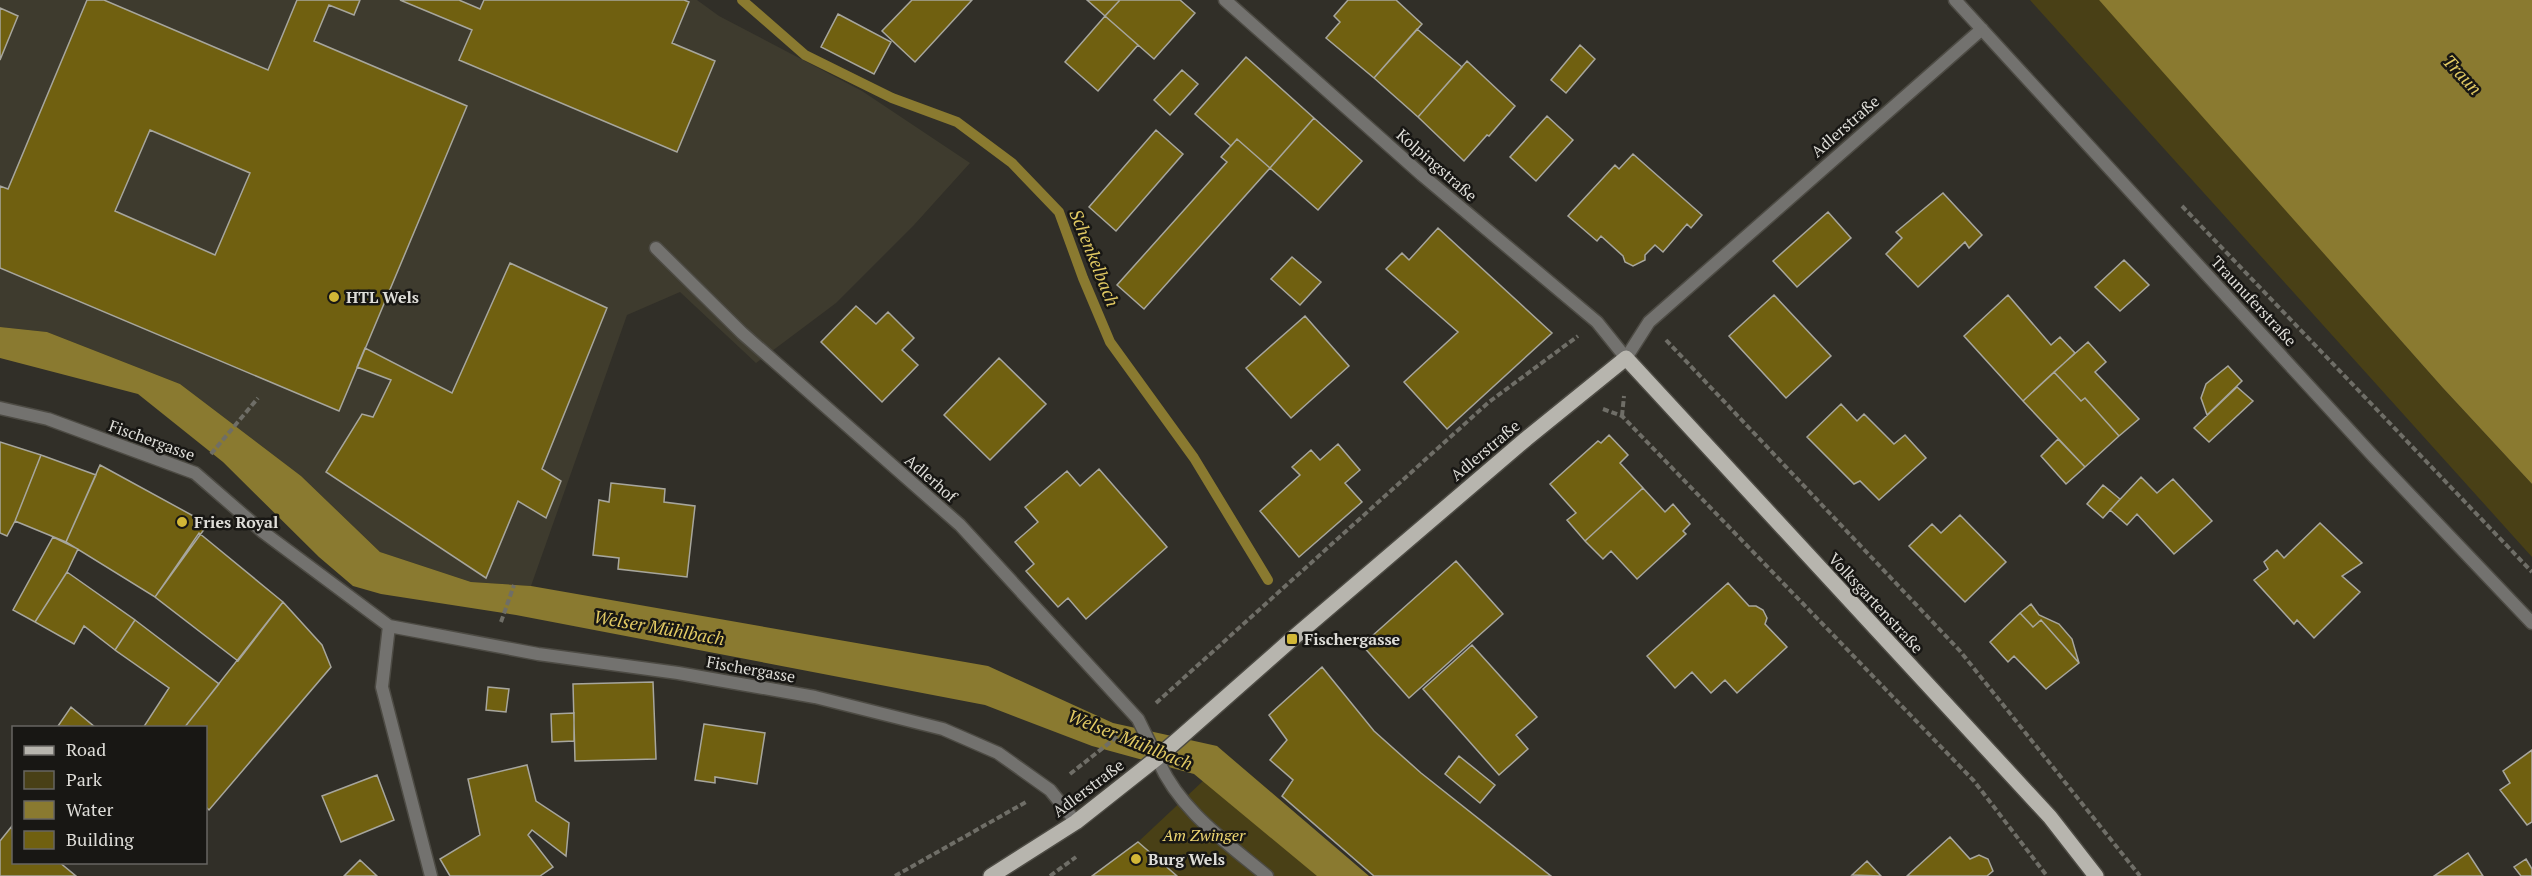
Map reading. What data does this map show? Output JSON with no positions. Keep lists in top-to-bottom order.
{
  "streets": {
    "main road": ["Adlerstraße", "Volksgartenstraße"],
    "street": [
      "Kolpingstraße",
      "Traunuferstraße",
      "Fischergasse",
      "Adlerhof"
    ]
  },
  "crossings": [
    ["Adlerstraße", "Kolpingstraße"],
    ["Adlerstraße", "Traunuferstraße"],
    ["Adlerstraße", "Fischergasse"],
    ["Adlerstraße", "Adlerhof"],
    ["Adlerstraße", "Volksgartenstraße"],
    ["Kolpingstraße", "Volksgartenstraße"]
  ],
  "water": ["Traun", "Schenkelbach", "Welser Mühlbach"],
  "parks": ["Am Zwinger"],
  "places": {
    "other": ["HTL Wels", "Fries Royal", "Burg Wels"],
    "transit": ["Fischergasse"]
  },
  "legend": [
    "Road",
    "Park",
    "Water",
    "Building"
  ]
}
